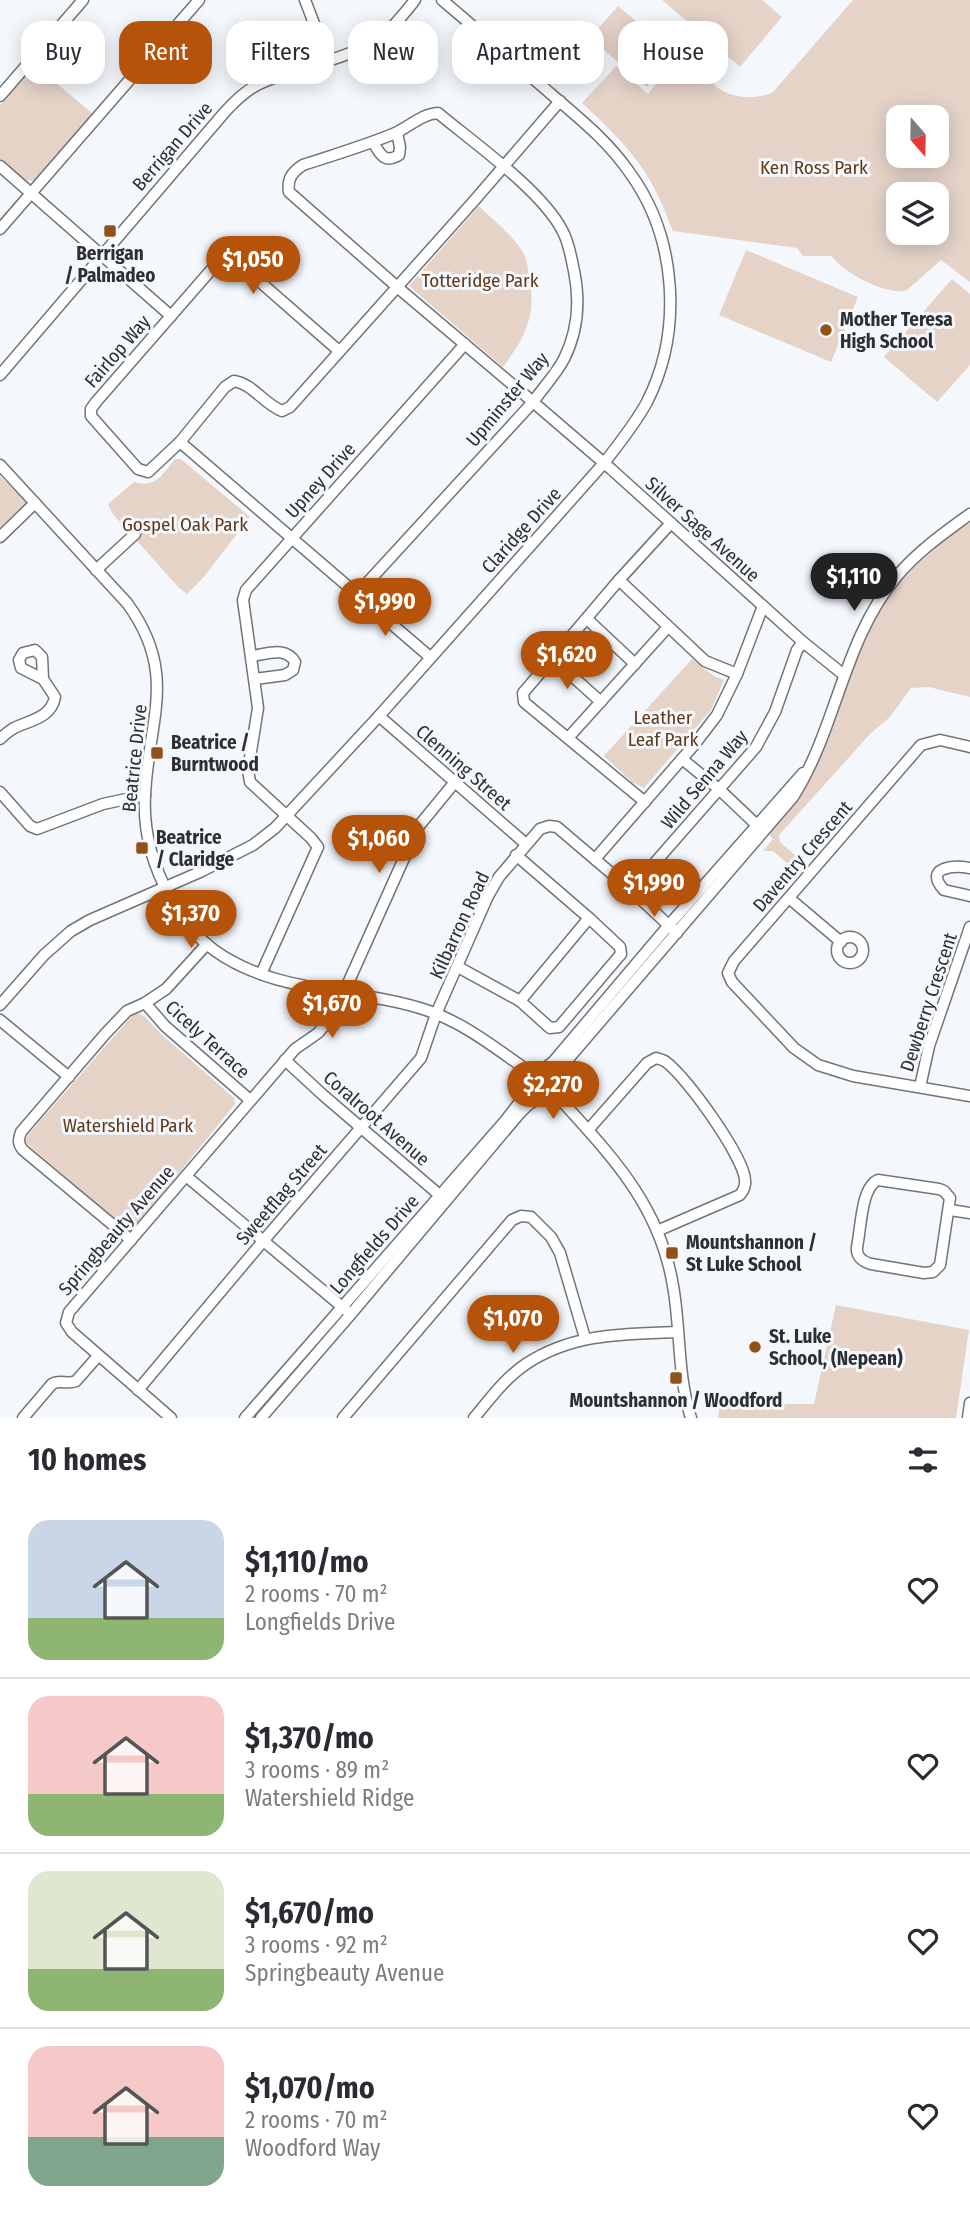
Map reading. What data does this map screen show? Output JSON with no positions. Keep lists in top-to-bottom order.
{
  "streets": {
    "street": [
      "Berrigan Drive",
      "Fairlop Way",
      "Upminster Way",
      "Upney Drive",
      "Silver Sage Avenue",
      "Claridge Drive",
      "Beatrice Drive",
      "Clenning Street",
      "Wild Senna Way",
      "Daventry Crescent",
      "Kilbarron Road",
      "Dewberry Crescent",
      "Cicely Terrace",
      "Coralroot Avenue",
      "Sweetflag Street",
      "Springbeauty Avenue",
      "Longfields Drive"
    ]
  },
  "crossings": [
    ["Fairlop Way", "Upminster Way"],
    ["Fairlop Way", "Silver Sage Avenue"],
    ["Fairlop Way", "Claridge Drive"],
    ["Upminster Way", "Silver Sage Avenue"],
    ["Upney Drive", "Silver Sage Avenue"],
    ["Upney Drive", "Claridge Drive"],
    ["Silver Sage Avenue", "Claridge Drive"],
    ["Silver Sage Avenue", "Wild Senna Way"],
    ["Claridge Drive", "Beatrice Drive"],
    ["Claridge Drive", "Clenning Street"],
    ["Beatrice Drive", "Kilbarron Road"],
    ["Beatrice Drive", "Sweetflag Street"],
    ["Beatrice Drive", "Springbeauty Avenue"],
    ["Beatrice Drive", "Longfields Drive"],
    ["Clenning Street", "Kilbarron Road"],
    ["Clenning Street", "Springbeauty Avenue"],
    ["Daventry Crescent", "Dewberry Crescent"],
    ["Kilbarron Road", "Sweetflag Street"],
    ["Cicely Terrace", "Springbeauty Avenue"],
    ["Coralroot Avenue", "Sweetflag Street"],
    ["Coralroot Avenue", "Springbeauty Avenue"],
    ["Coralroot Avenue", "Longfields Drive"],
    ["Sweetflag Street", "Springbeauty Avenue"]
  ],
  "parks": [
    "Ken Ross Park",
    "Totteridge Park",
    "Gospel Oak Park",
    "Leather Leaf Park",
    "Watershield Park"
  ],
  "places": {
    "transit": [
      "Berrigan / Palmadeo",
      "Beatrice / Burntwood",
      "Beatrice / Claridge",
      "Mountshannon / St Luke School",
      "Mountshannon / Woodford"
    ],
    "other": ["Mother Teresa High School", "St. Luke School, (Nepean)"]
  },
  "north": "bottom",
  "page": {
    "chip": [
      "Buy",
      "Rent",
      "Filters",
      "New",
      "Apartment",
      "House"
    ],
    "price": [
      "$1,050",
      "$1,110",
      "$1,990",
      "$1,620",
      "$1,060",
      "$1,990",
      "$1,370",
      "$1,670",
      "$2,270",
      "$1,070"
    ],
    "heading": "10 homes",
    "list": [
      {
        "name": "$1,110/mo",
        "note": "2 rooms · 70 m² · Longfields Drive"
      },
      {
        "name": "$1,370/mo",
        "note": "3 rooms · 89 m² · Watershield Ridge"
      },
      {
        "name": "$1,670/mo",
        "note": "3 rooms · 92 m² · Springbeauty Avenue"
      },
      {
        "name": "$1,070/mo",
        "note": "2 rooms · 70 m² · Woodford Way"
      }
    ]
  }
}
